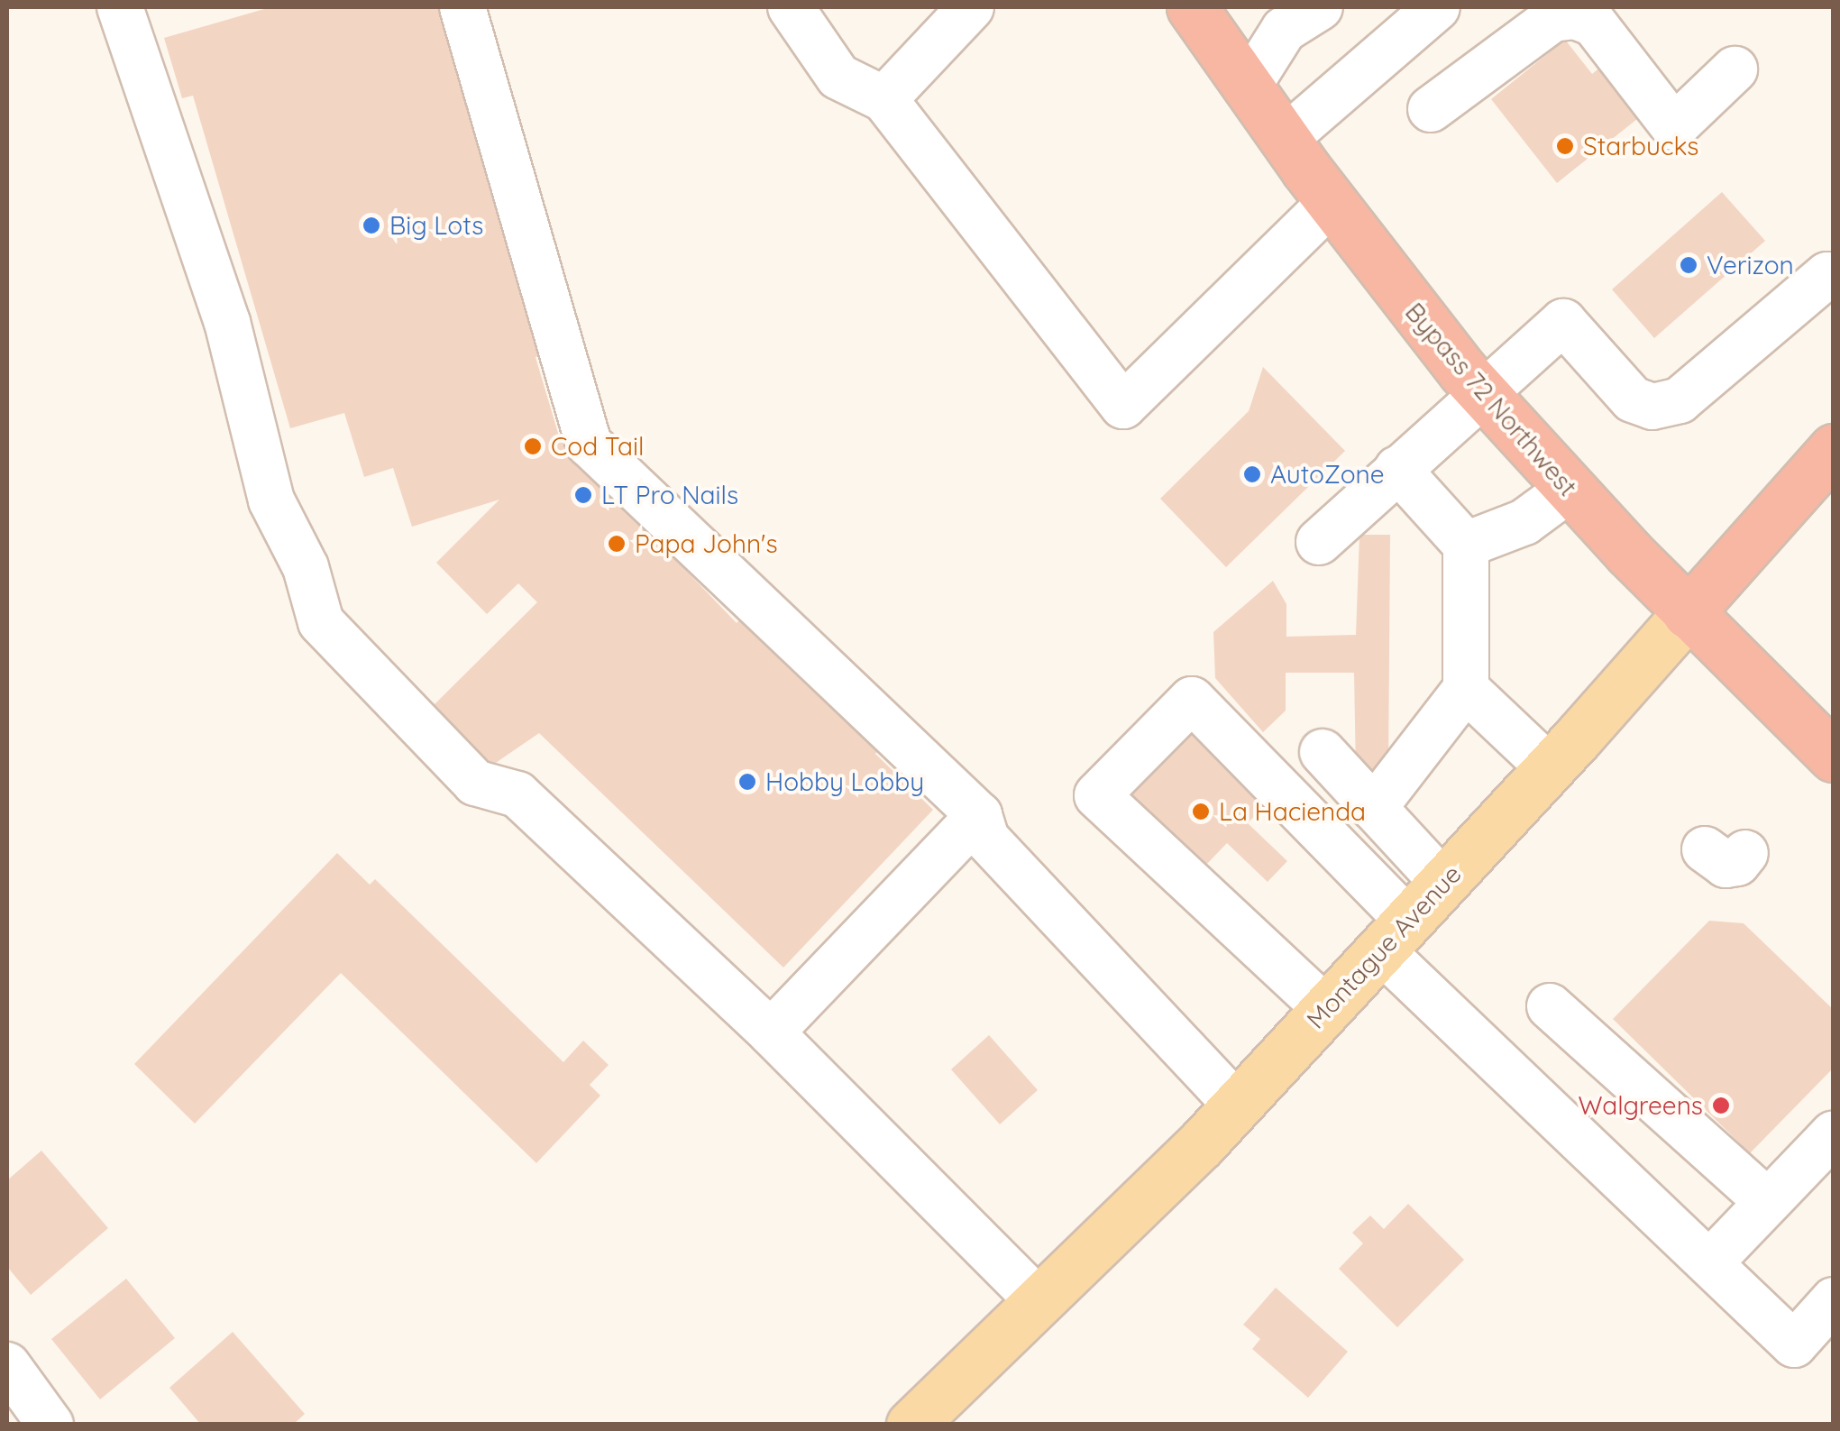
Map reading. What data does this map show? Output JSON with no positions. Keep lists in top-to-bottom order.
{
  "streets": {
    "highway": ["Bypass 72 Northwest", "Montague Avenue"]
  },
  "crossings": [
    ["Bypass 72 Northwest", "Montague Avenue"]
  ],
  "places": [
    "Starbucks",
    "Big Lots",
    "Verizon",
    "Cod Tail",
    "AutoZone",
    "LT Pro Nails",
    "Papa John's",
    "Hobby Lobby",
    "La Hacienda",
    "Walgreens"
  ]
}
